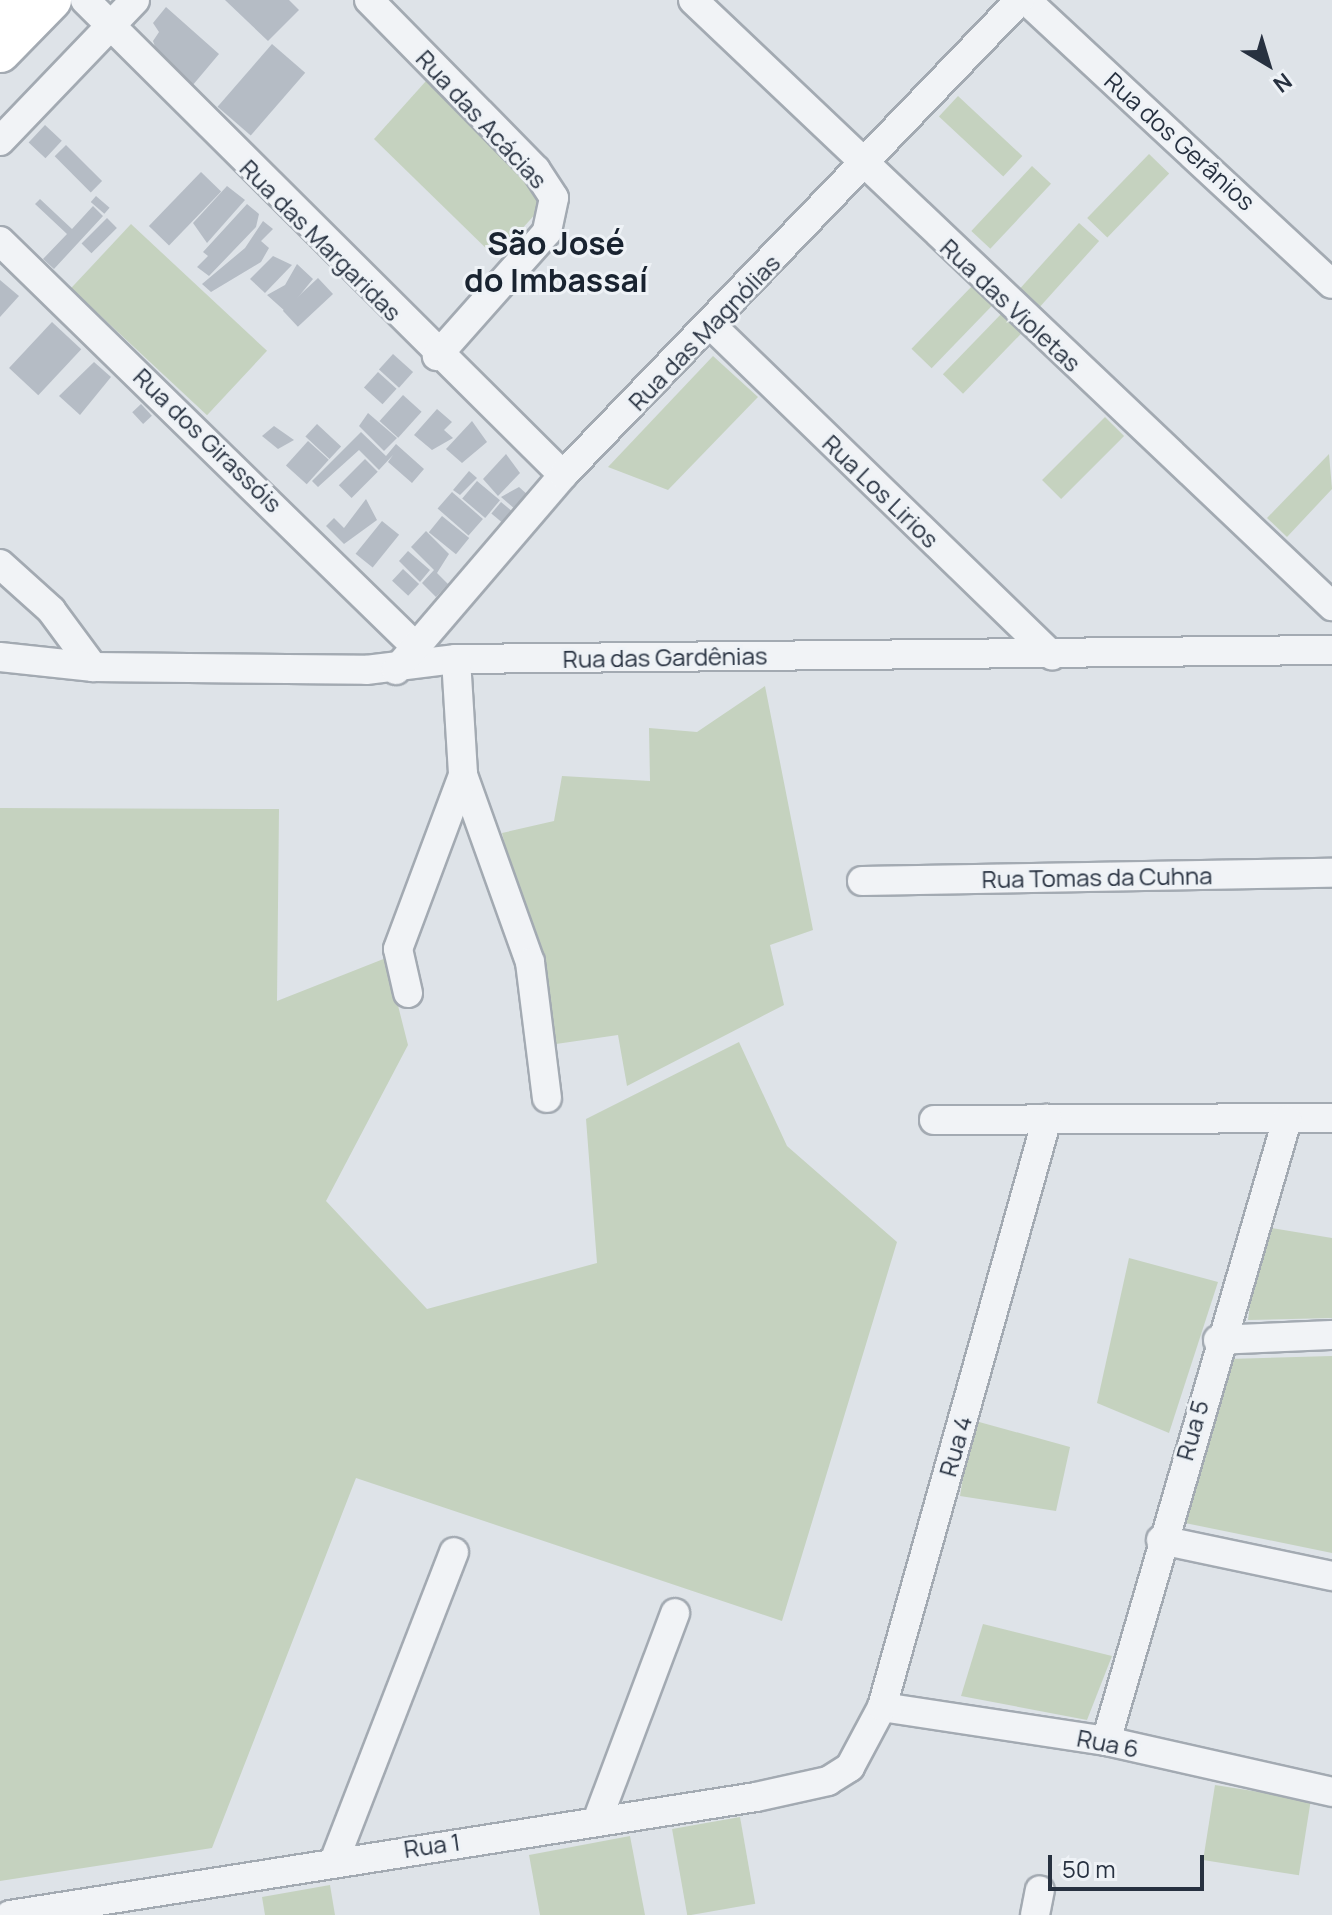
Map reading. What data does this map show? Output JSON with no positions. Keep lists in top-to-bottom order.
{
  "streets": {
    "street": [
      "Rua das Acácias",
      "Rua dos Gerânios",
      "Rua das Margaridas",
      "Rua das Violetas",
      "Rua das Magnólias",
      "Rua dos Girassóis",
      "Rua Los Lirios",
      "Rua das Gardênias",
      "Rua Tomas da Cuhna",
      "Rua 5",
      "Rua 4",
      "Rua 6",
      "Rua 1"
    ]
  },
  "crossings": [
    ["Rua das Acácias", "Rua das Margaridas"],
    ["Rua dos Gerânios", "Rua das Magnólias"],
    ["Rua das Margaridas", "Rua das Magnólias"],
    ["Rua das Violetas", "Rua das Magnólias"],
    ["Rua das Magnólias", "Rua dos Girassóis"],
    ["Rua das Magnólias", "Rua Los Lirios"],
    ["Rua das Magnólias", "Rua das Gardênias"],
    ["Rua Los Lirios", "Rua das Gardênias"],
    ["Rua 5", "Rua 6"],
    ["Rua 4", "Rua 6"],
    ["Rua 4", "Rua 1"]
  ],
  "districts": ["São José do Imbassaí"],
  "scale_bar": "50 m",
  "north": "bottom right"
}
